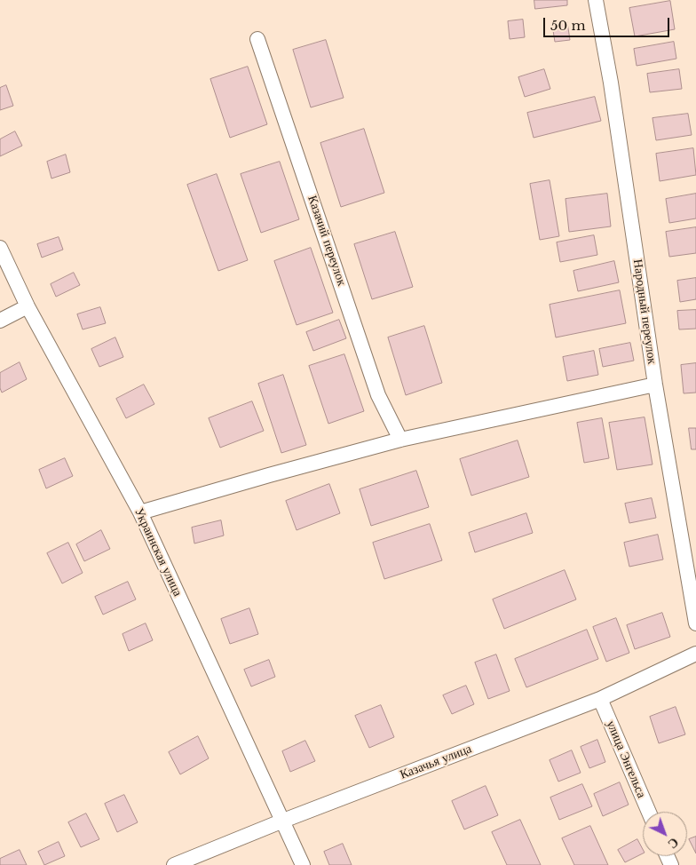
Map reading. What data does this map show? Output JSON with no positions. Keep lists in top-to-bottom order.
{
  "streets": {
    "street": [
      "Казачий переулок",
      "Народный переулок",
      "Украинская улица",
      "улица Энгельса",
      "Казачья улица"
    ]
  },
  "crossings": [
    ["Украинская улица", "Казачья улица"],
    ["улица Энгельса", "Казачья улица"]
  ],
  "scale_bar": "50 m",
  "north": "bottom right"
}
